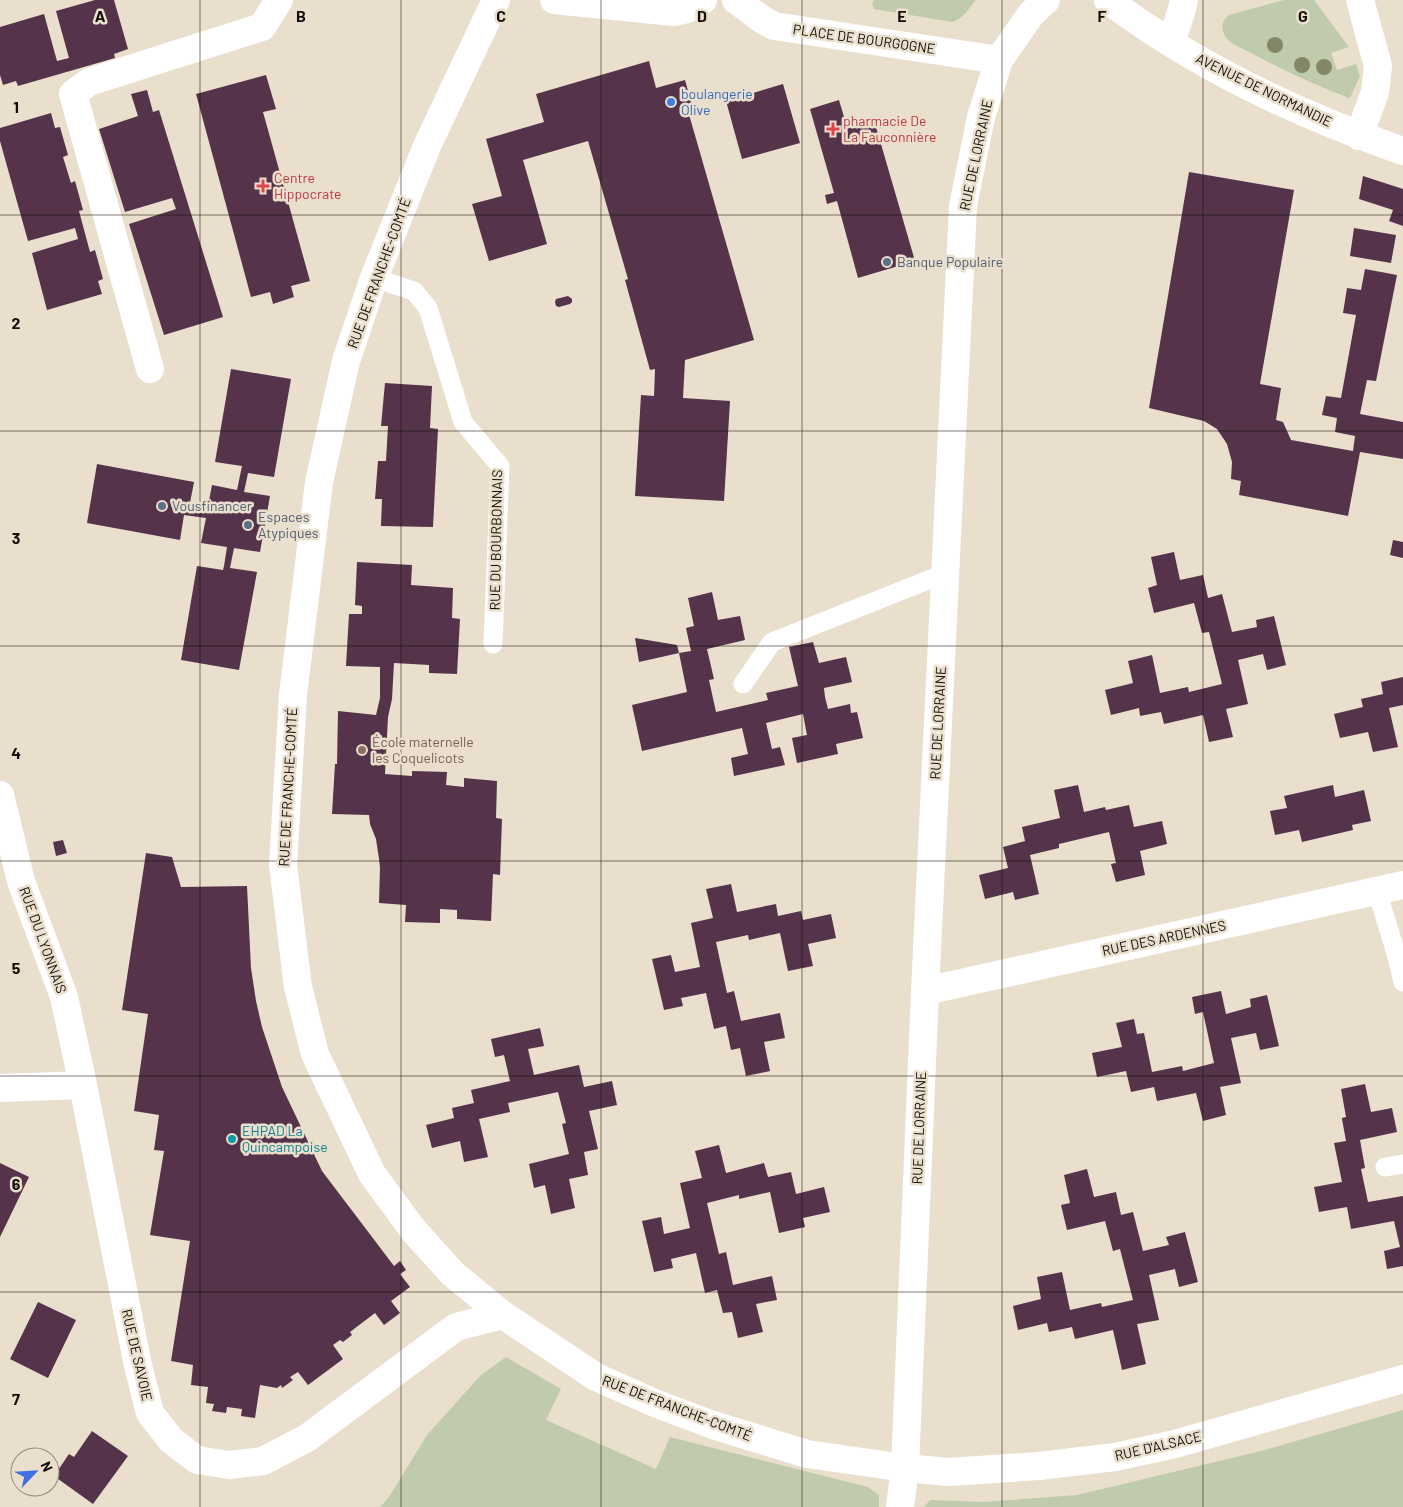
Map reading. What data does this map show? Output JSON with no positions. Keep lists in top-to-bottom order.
{
  "streets": {
    "street": [
      "PLACE DE BOURGOGNE",
      "AVENUE DE NORMANDIE",
      "RUE DE LORRAINE",
      "RUE DE FRANCHE-COMTÉ",
      "RUE DES ARDENNES",
      "RUE DU LYONNAIS",
      "RUE DE SAVOIE",
      "RUE D'ALSACE"
    ],
    "lane": ["RUE DU BOURBONNAIS"]
  },
  "crossings": [
    ["PLACE DE BOURGOGNE", "RUE DE LORRAINE"],
    ["RUE DE LORRAINE", "RUE DE FRANCHE-COMTÉ"],
    ["RUE DE LORRAINE", "RUE DES ARDENNES"],
    ["RUE DE LORRAINE", "RUE D'ALSACE"],
    ["RUE DE FRANCHE-COMTÉ", "RUE DU BOURBONNAIS"],
    ["RUE DE FRANCHE-COMTÉ", "RUE DE SAVOIE"],
    ["RUE DE FRANCHE-COMTÉ", "RUE D'ALSACE"],
    ["RUE DU LYONNAIS", "RUE DE SAVOIE"]
  ],
  "places": {
    "other": [
      "boulangerie Olive",
      "Banque Populaire",
      "Vousfinancer",
      "Espaces Atypiques",
      "École maternelle les Coquelicots",
      "EHPAD La Quincampoise"
    ],
    "health": ["pharmacie De La Fauconnière", "Centre Hippocrate"]
  },
  "north": "top right",
  "grid": {
    "columns": [
      "A",
      "B",
      "C",
      "D",
      "E",
      "F",
      "G"
    ],
    "rows": [
      "1",
      "2",
      "3",
      "4",
      "5",
      "6",
      "7"
    ]
  }
}
